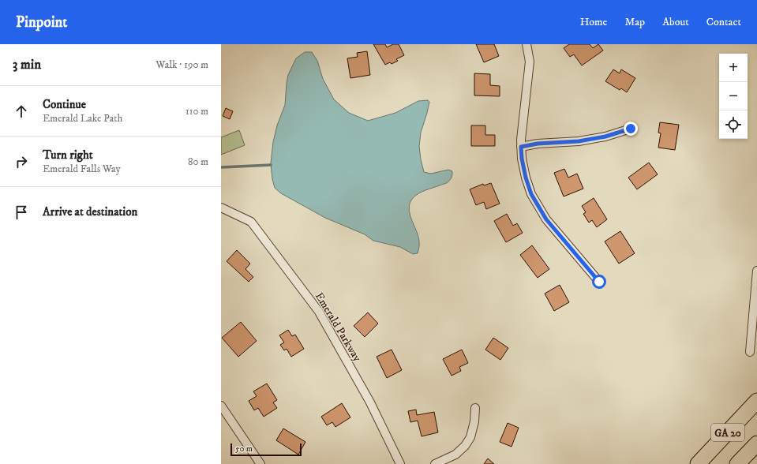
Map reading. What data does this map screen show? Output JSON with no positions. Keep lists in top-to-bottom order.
{
  "streets": {
    "highway": ["GA 20"],
    "street": ["Emerald Parkway"]
  },
  "scale_bar": "50 m",
  "page": {
    "header": "Pinpoint",
    "nav": [
      "Home",
      "Map",
      "About",
      "Contact"
    ],
    "heading": ["3 min", "Walk · 190 m"],
    "map_buttons": ["+", "−"],
    "list": [
      ["Continue", "Emerald Lake Path", "110 m"],
      ["Turn right", "Emerald Falls Way", "80 m"],
      "Arrive at destination"
    ],
    "scale": "50 m"
  }
}
